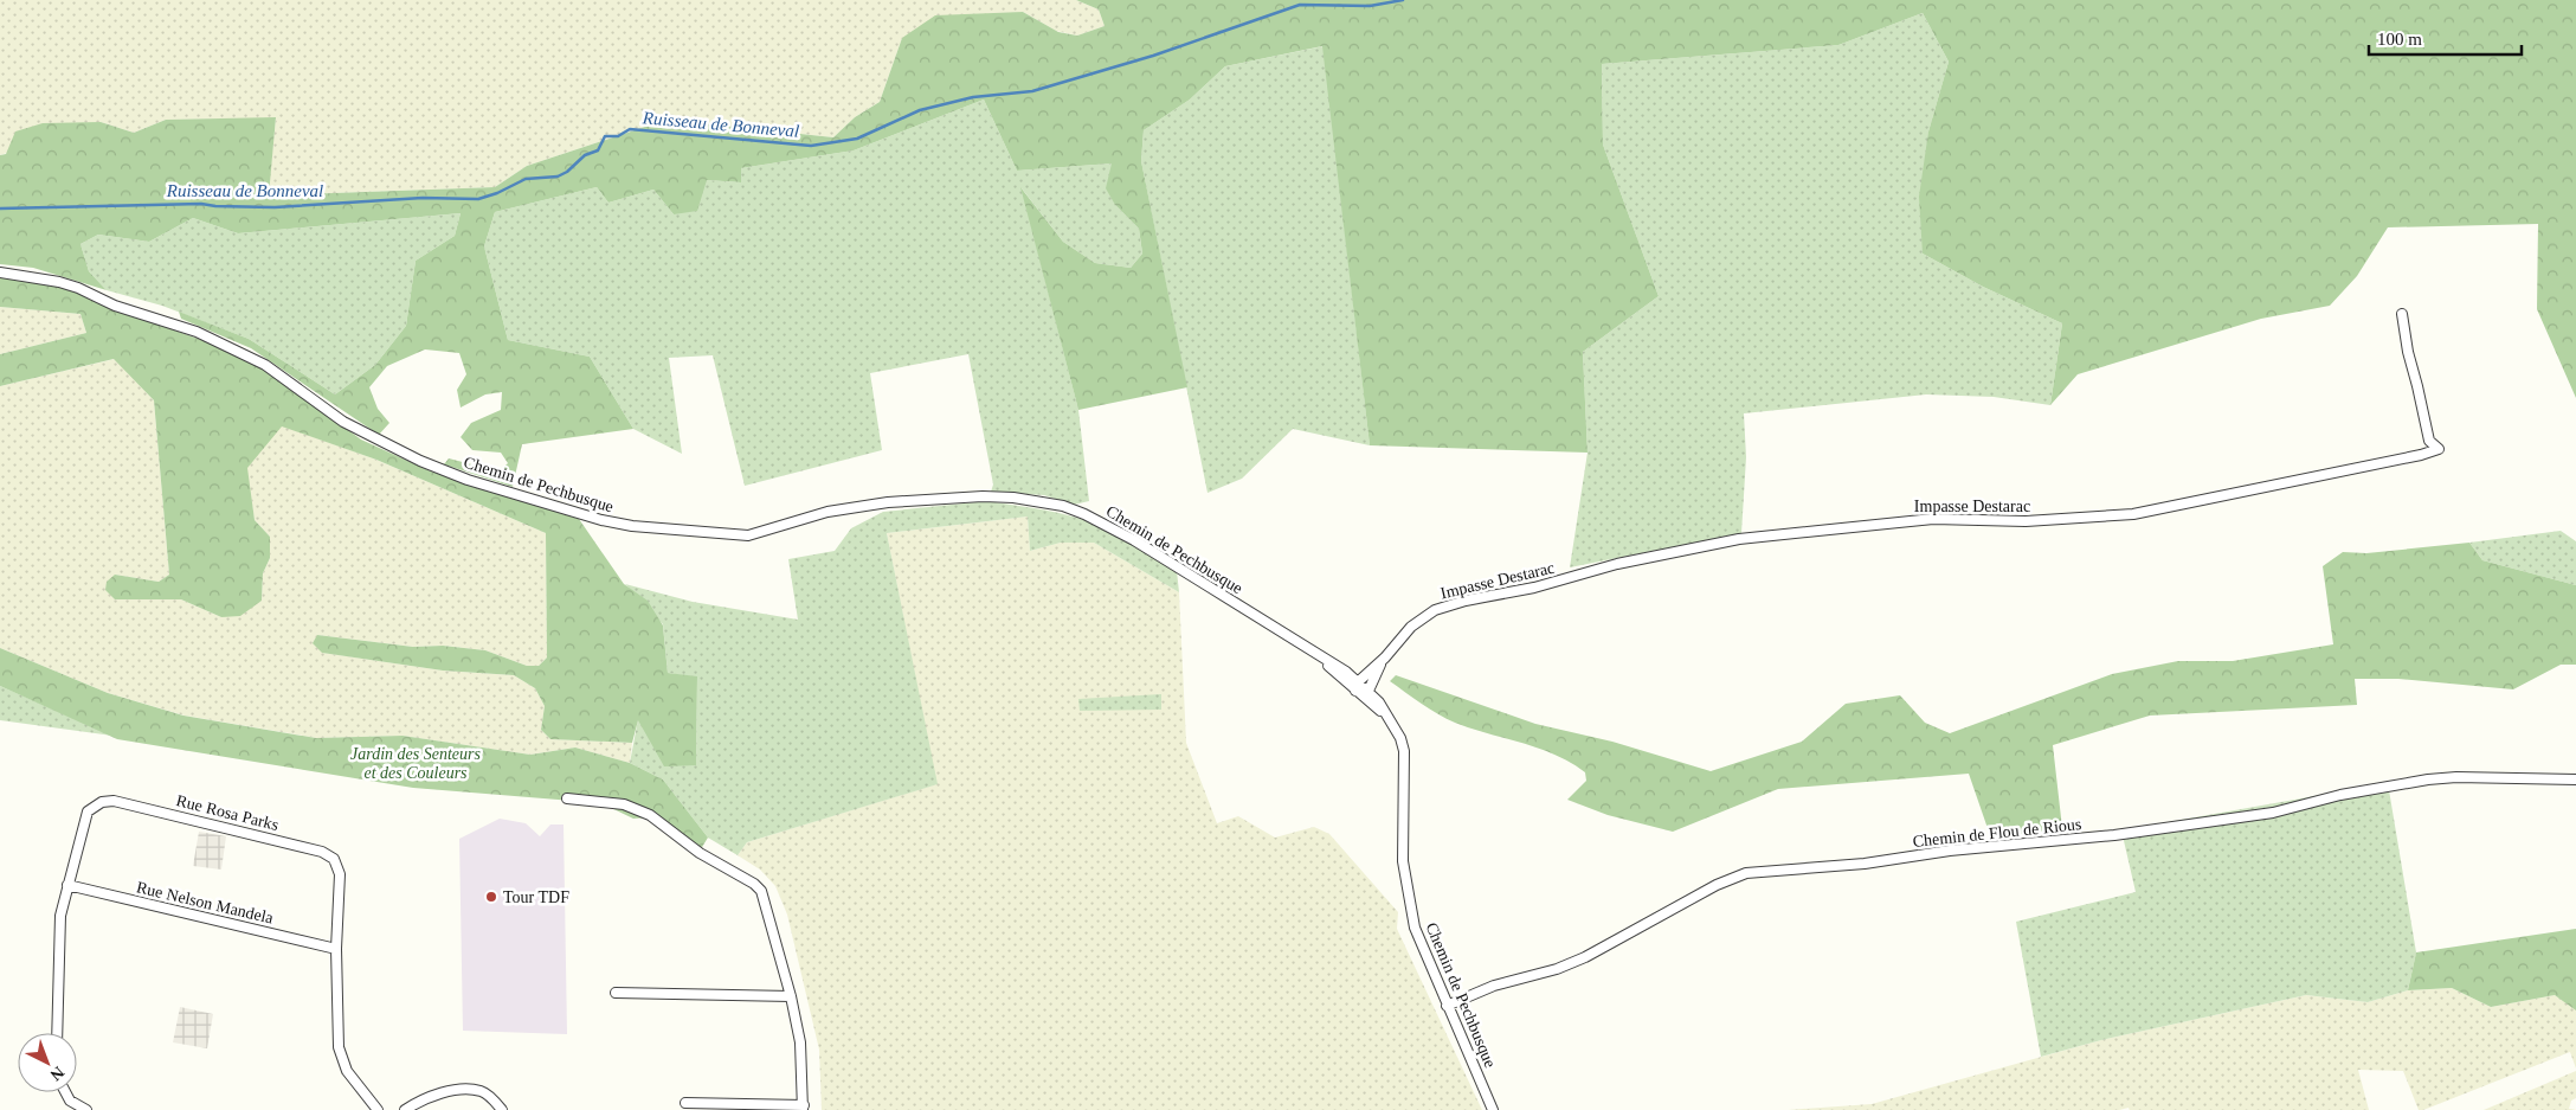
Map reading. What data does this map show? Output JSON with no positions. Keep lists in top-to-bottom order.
{
  "streets": {
    "street": [
      "Chemin de Pechbusque",
      "Impasse Destarac",
      "Rue Rosa Parks",
      "Chemin de Flou de Rious",
      "Rue Nelson Mandela"
    ]
  },
  "crossings": [
    ["Chemin de Pechbusque", "Impasse Destarac"],
    ["Chemin de Pechbusque", "Chemin de Flou de Rious"],
    ["Rue Rosa Parks", "Rue Nelson Mandela"]
  ],
  "water": ["Ruisseau de Bonneval"],
  "parks": ["Jardin des Senteurs et des Couleurs"],
  "places": ["Tour TDF"],
  "scale_bar": "100 m",
  "north": "bottom right"
}
